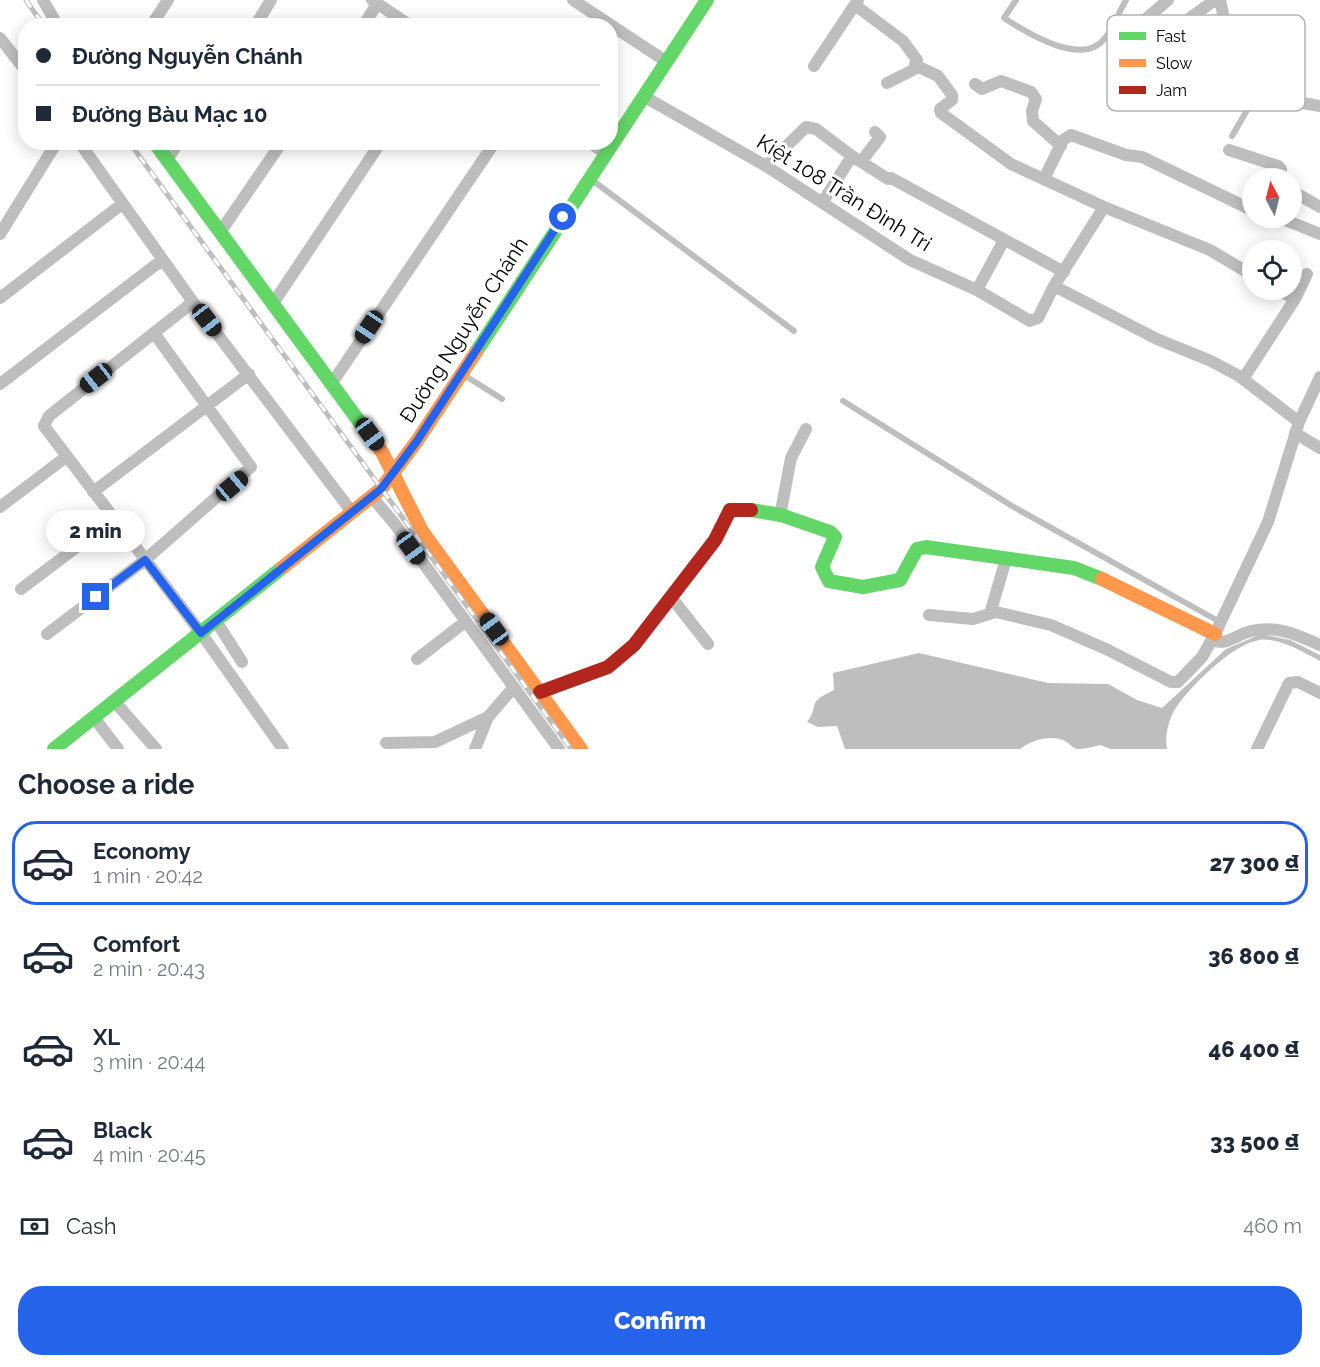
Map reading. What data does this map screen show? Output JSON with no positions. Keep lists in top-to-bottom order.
{
  "streets": {
    "street": ["Kiệt 108 Trần Đình Tri", "Đường Nguyễn Chánh"]
  },
  "crossings": [
    ["Kiệt 108 Trần Đình Tri", "Đường Nguyễn Chánh"]
  ],
  "legend": ["Fast", "Slow", "Jam"],
  "north": "top",
  "page": {
    "banner": ["Đường Nguyễn Chánh", "Đường Bàu Mạc 10"],
    "bubble": "2 min",
    "heading": "Choose a ride",
    "list": [
      {
        "name": "Economy",
        "note": "1 min · 20:42",
        "value": "27 300 ₫"
      },
      {
        "name": "Comfort",
        "note": "2 min · 20:43",
        "value": "36 800 ₫"
      },
      {
        "name": "XL",
        "note": "3 min · 20:44",
        "value": "46 400 ₫"
      },
      {
        "name": "Black",
        "note": "4 min · 20:45",
        "value": "33 500 ₫"
      }
    ],
    "pay": ["Cash", "460 m"],
    "buttons": "Confirm"
  }
}
